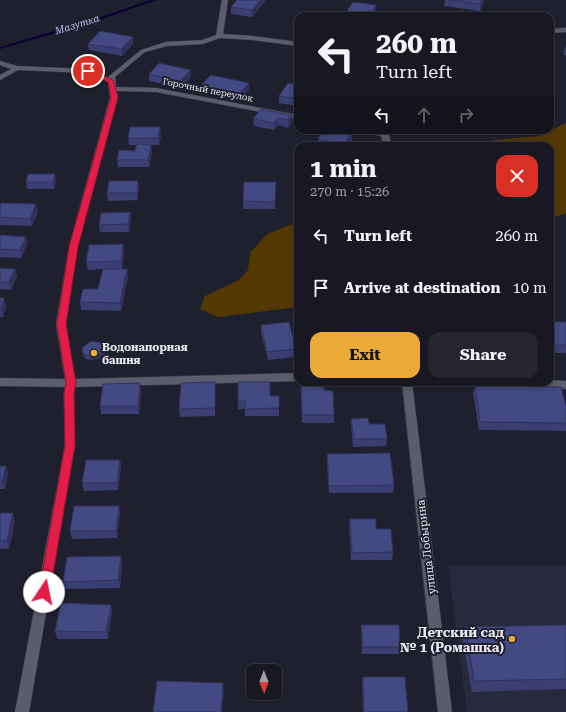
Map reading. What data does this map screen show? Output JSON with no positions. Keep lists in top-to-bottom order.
{
  "streets": {
    "street": ["Горочный переулок", "улица Лобырина"]
  },
  "water": ["Мазутка"],
  "places": ["Водонапорная башня", "Детский сад № 1 (Ромашка)"],
  "north": "bottom",
  "page": {
    "turn": ["260 m", "Turn left"],
    "heading": ["1 min", "270 m · 15:26"],
    "list": [
      {
        "name": "Turn left",
        "value": "260 m"
      },
      {
        "name": "Arrive at destination",
        "value": "10 m"
      }
    ],
    "buttons": ["Exit", "Share"]
  }
}
